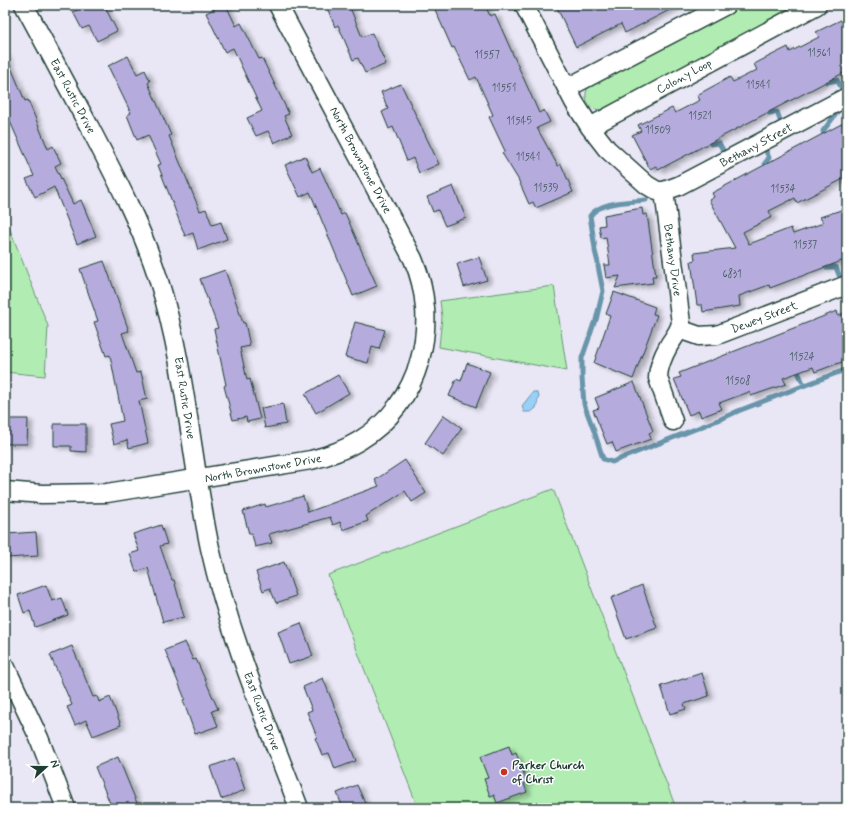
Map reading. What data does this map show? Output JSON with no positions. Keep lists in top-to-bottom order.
{
  "streets": {
    "street": [
      "Colony Loop",
      "East Rustic Drive",
      "Bethany Street",
      "North Brownstone Drive",
      "Bethany Drive",
      "Dewey Street"
    ]
  },
  "crossings": [
    ["East Rustic Drive", "North Brownstone Drive"],
    ["Bethany Street", "Bethany Drive"],
    ["Bethany Drive", "Dewey Street"]
  ],
  "places": ["Parker Church of Christ"],
  "house_numbers": [
    "11561",
    "11557",
    "11541",
    "11551",
    "11521",
    "11545",
    "11509",
    "11541",
    "11539",
    "11534",
    "11537",
    "6831",
    "11524",
    "11508"
  ],
  "north": "right"
}
